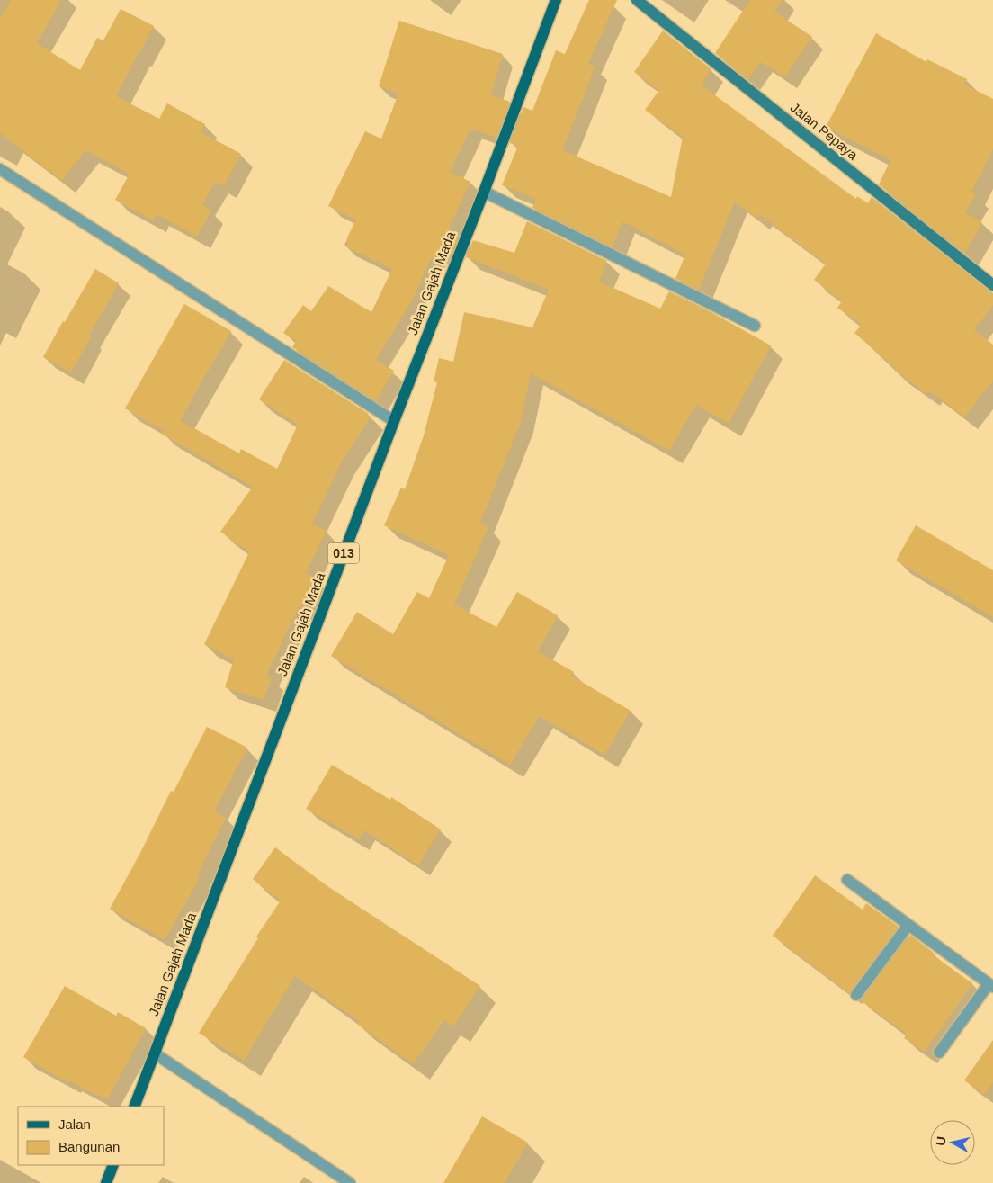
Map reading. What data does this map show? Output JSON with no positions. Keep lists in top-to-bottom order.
{
  "streets": {
    "main road": ["Jalan Gajah Mada", "013"],
    "street": ["Jalan Pepaya"]
  },
  "legend": ["Jalan", "Bangunan"],
  "north": "left"
}
